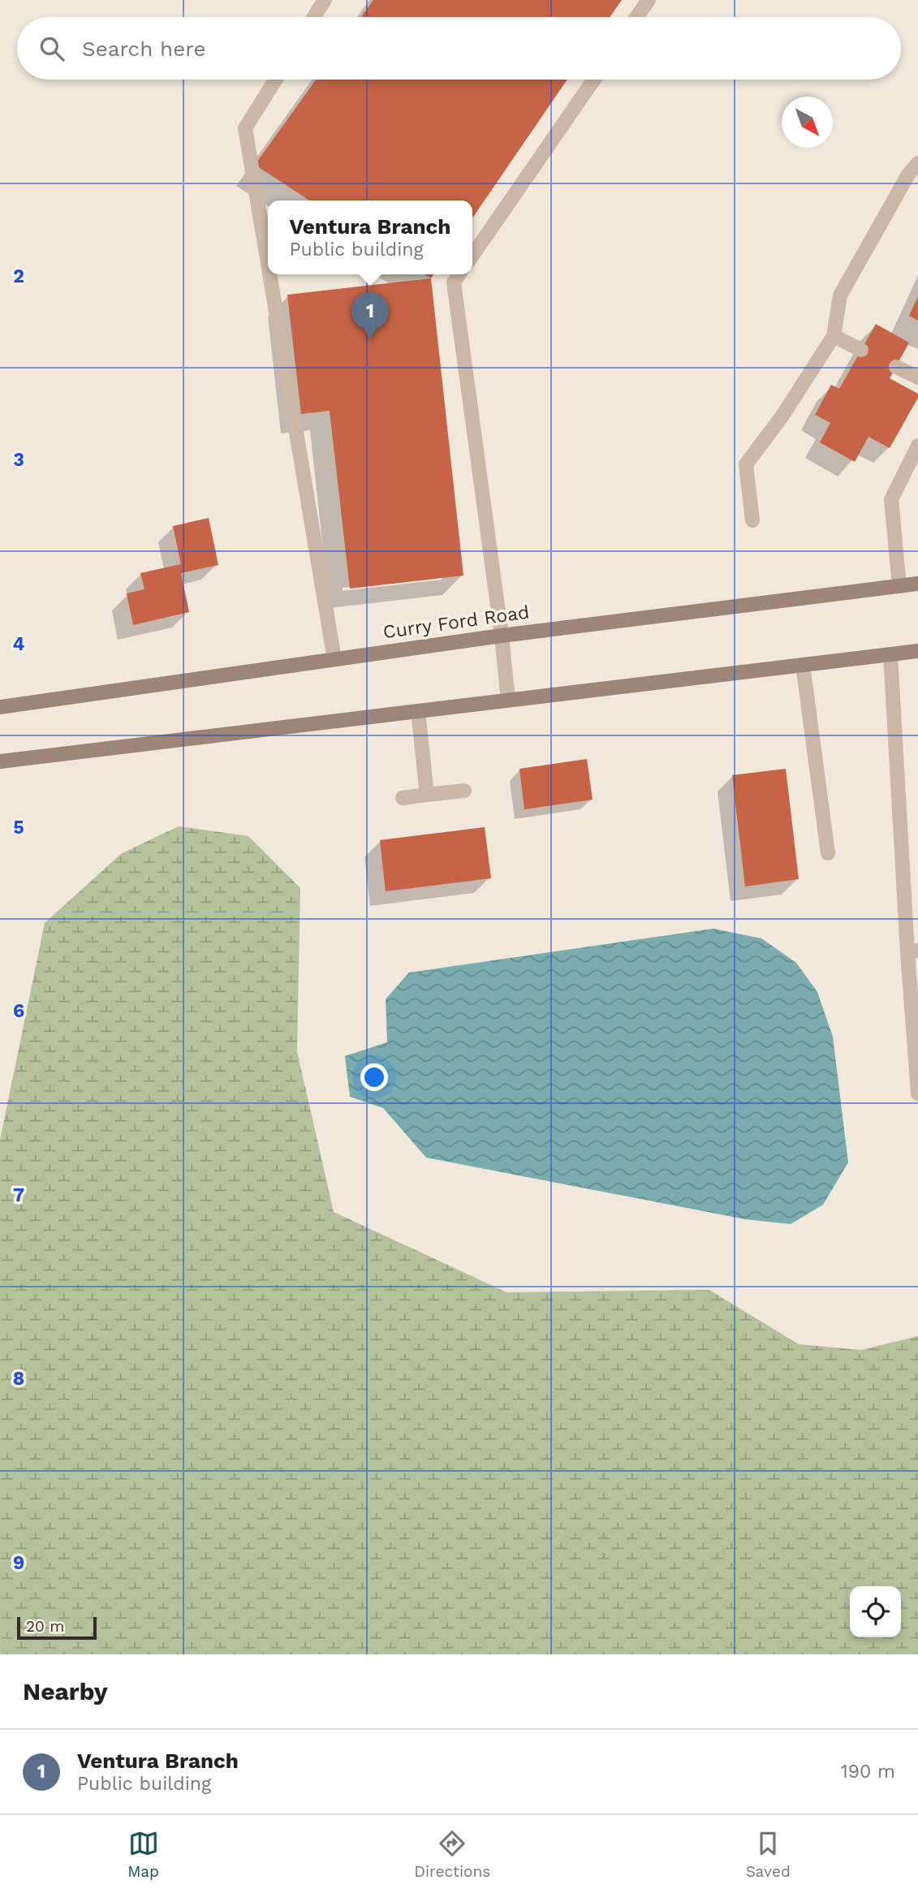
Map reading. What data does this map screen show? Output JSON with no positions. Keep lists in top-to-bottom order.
{
  "streets": {
    "street": ["Curry Ford Road"]
  },
  "scale_bar": "20 m",
  "north": "bottom right",
  "page": {
    "search": "Search here",
    "popup": ["Ventura Branch", "Public building"],
    "pins": "1",
    "scale": "20 m",
    "heading": "Nearby",
    "list": [
      {
        "mark": "1",
        "name": "Ventura Branch",
        "note": "Public building",
        "value": "190 m"
      }
    ],
    "nav": ["Map", "Directions", "Saved"]
  },
  "grid": {
    "rows": [
      "2",
      "3",
      "4",
      "5",
      "6",
      "7",
      "8",
      "9"
    ]
  }
}
